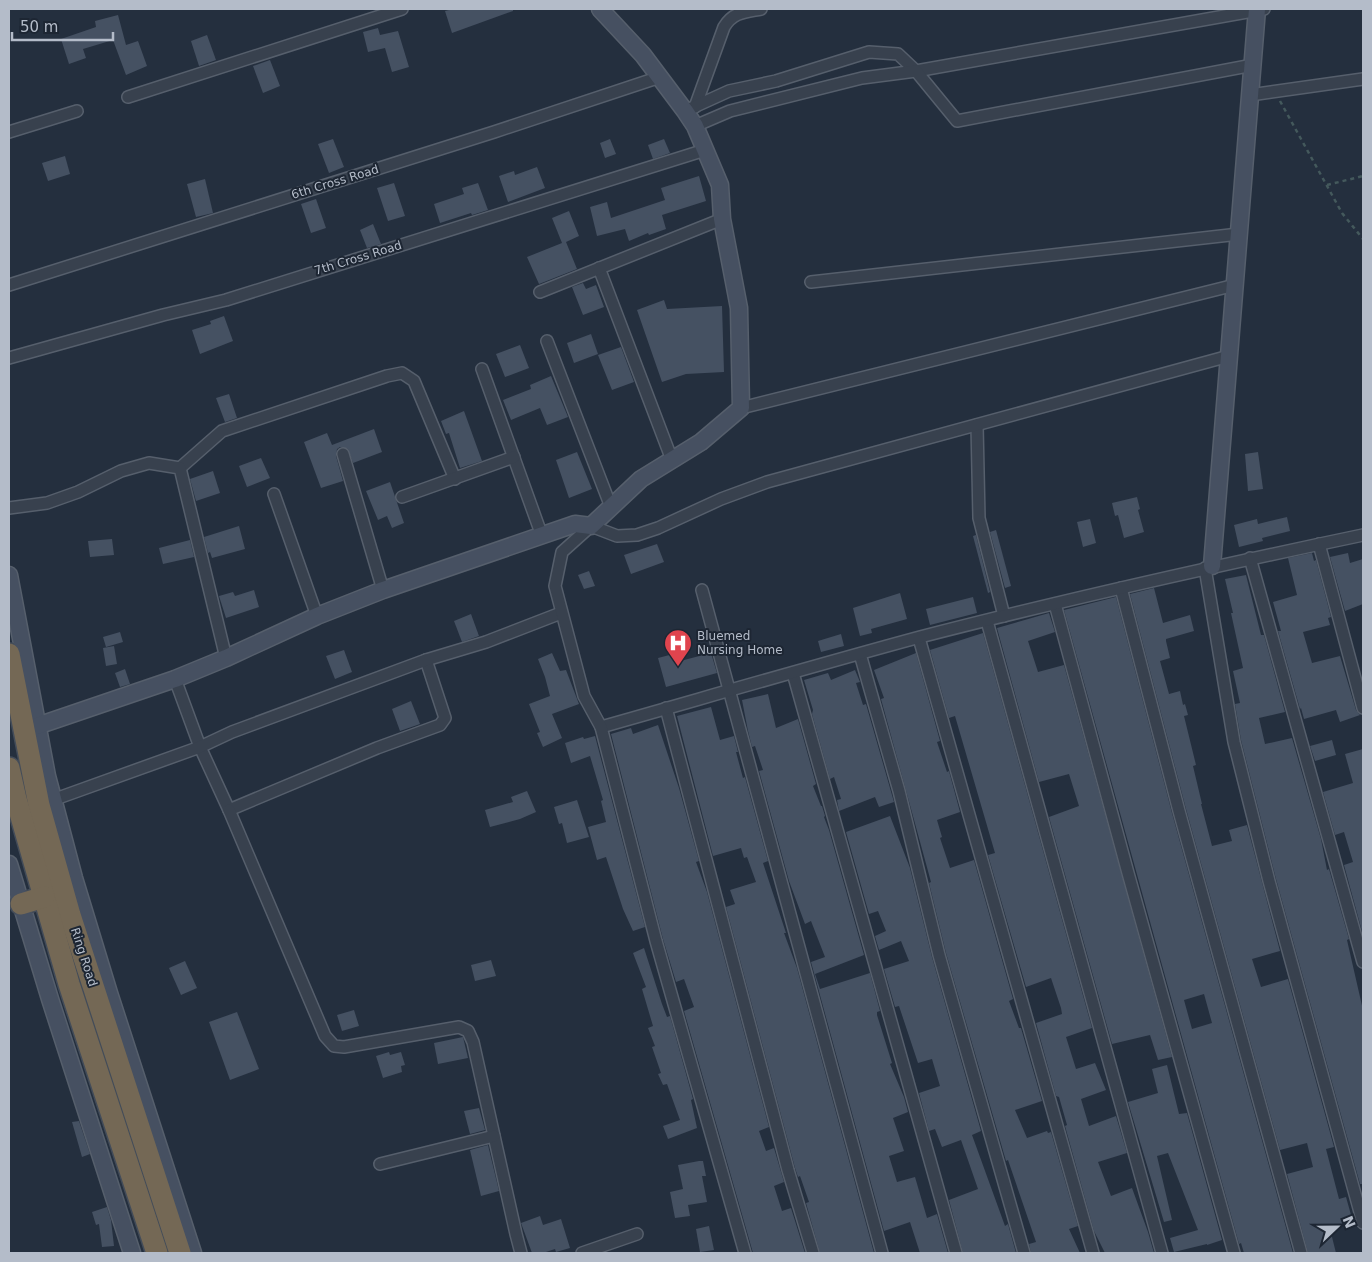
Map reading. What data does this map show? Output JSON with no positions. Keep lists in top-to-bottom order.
{
  "streets": {
    "highway": ["Ring Road"],
    "street": ["6th Cross Road", "7th Cross Road"]
  },
  "places": {
    "hospital": ["Bluemed Nursing Home"]
  },
  "scale_bar": "50 m",
  "north": "right"
}
